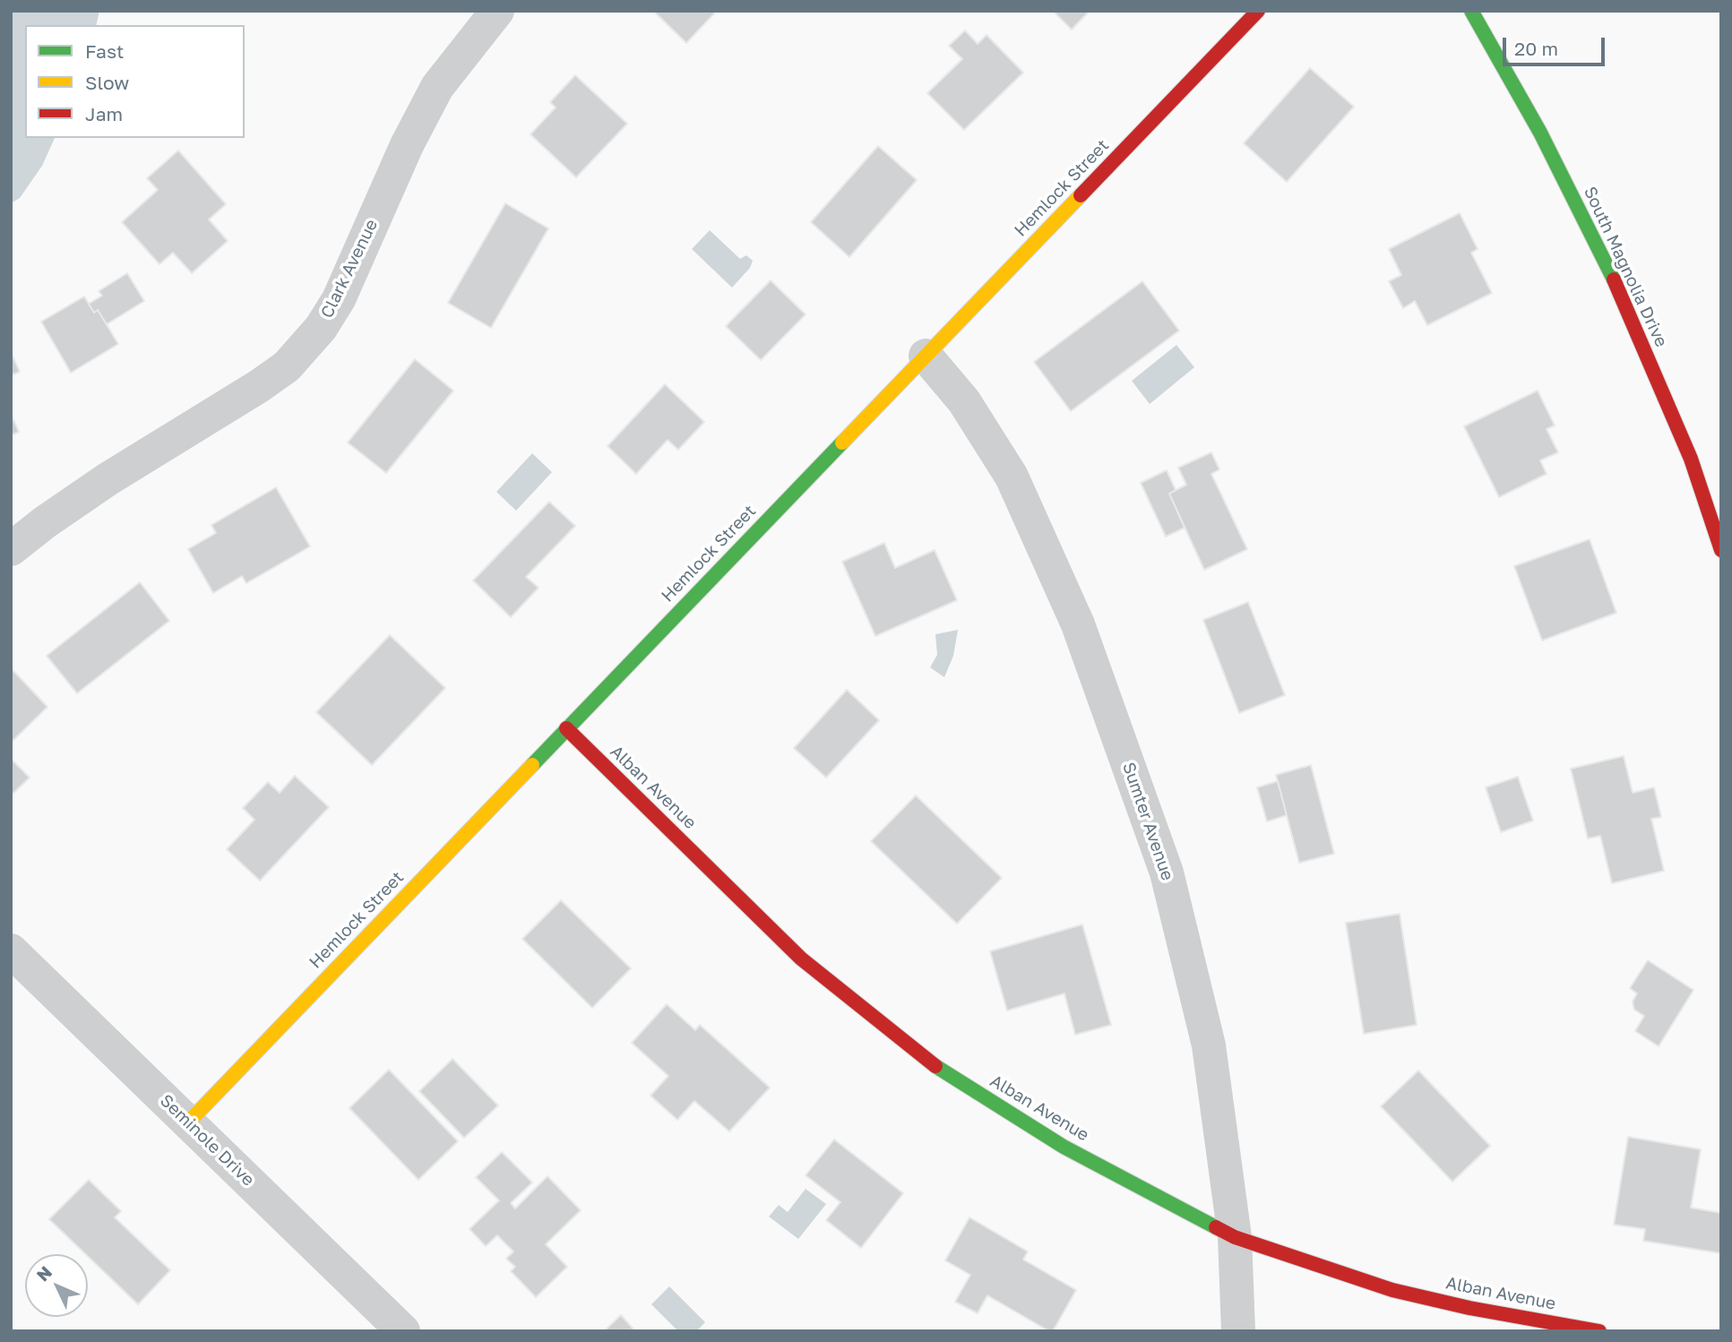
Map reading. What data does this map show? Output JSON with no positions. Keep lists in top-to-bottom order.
{
  "streets": {
    "street": [
      "Hemlock Street",
      "South Magnolia Drive",
      "Clark Avenue",
      "Alban Avenue",
      "Sumter Avenue",
      "Seminole Drive"
    ]
  },
  "crossings": [
    ["Hemlock Street", "Alban Avenue"],
    ["Hemlock Street", "Sumter Avenue"],
    ["Hemlock Street", "Seminole Drive"],
    ["Alban Avenue", "Sumter Avenue"]
  ],
  "legend": ["Fast", "Slow", "Jam"],
  "scale_bar": "20 m",
  "north": "top left"
}
